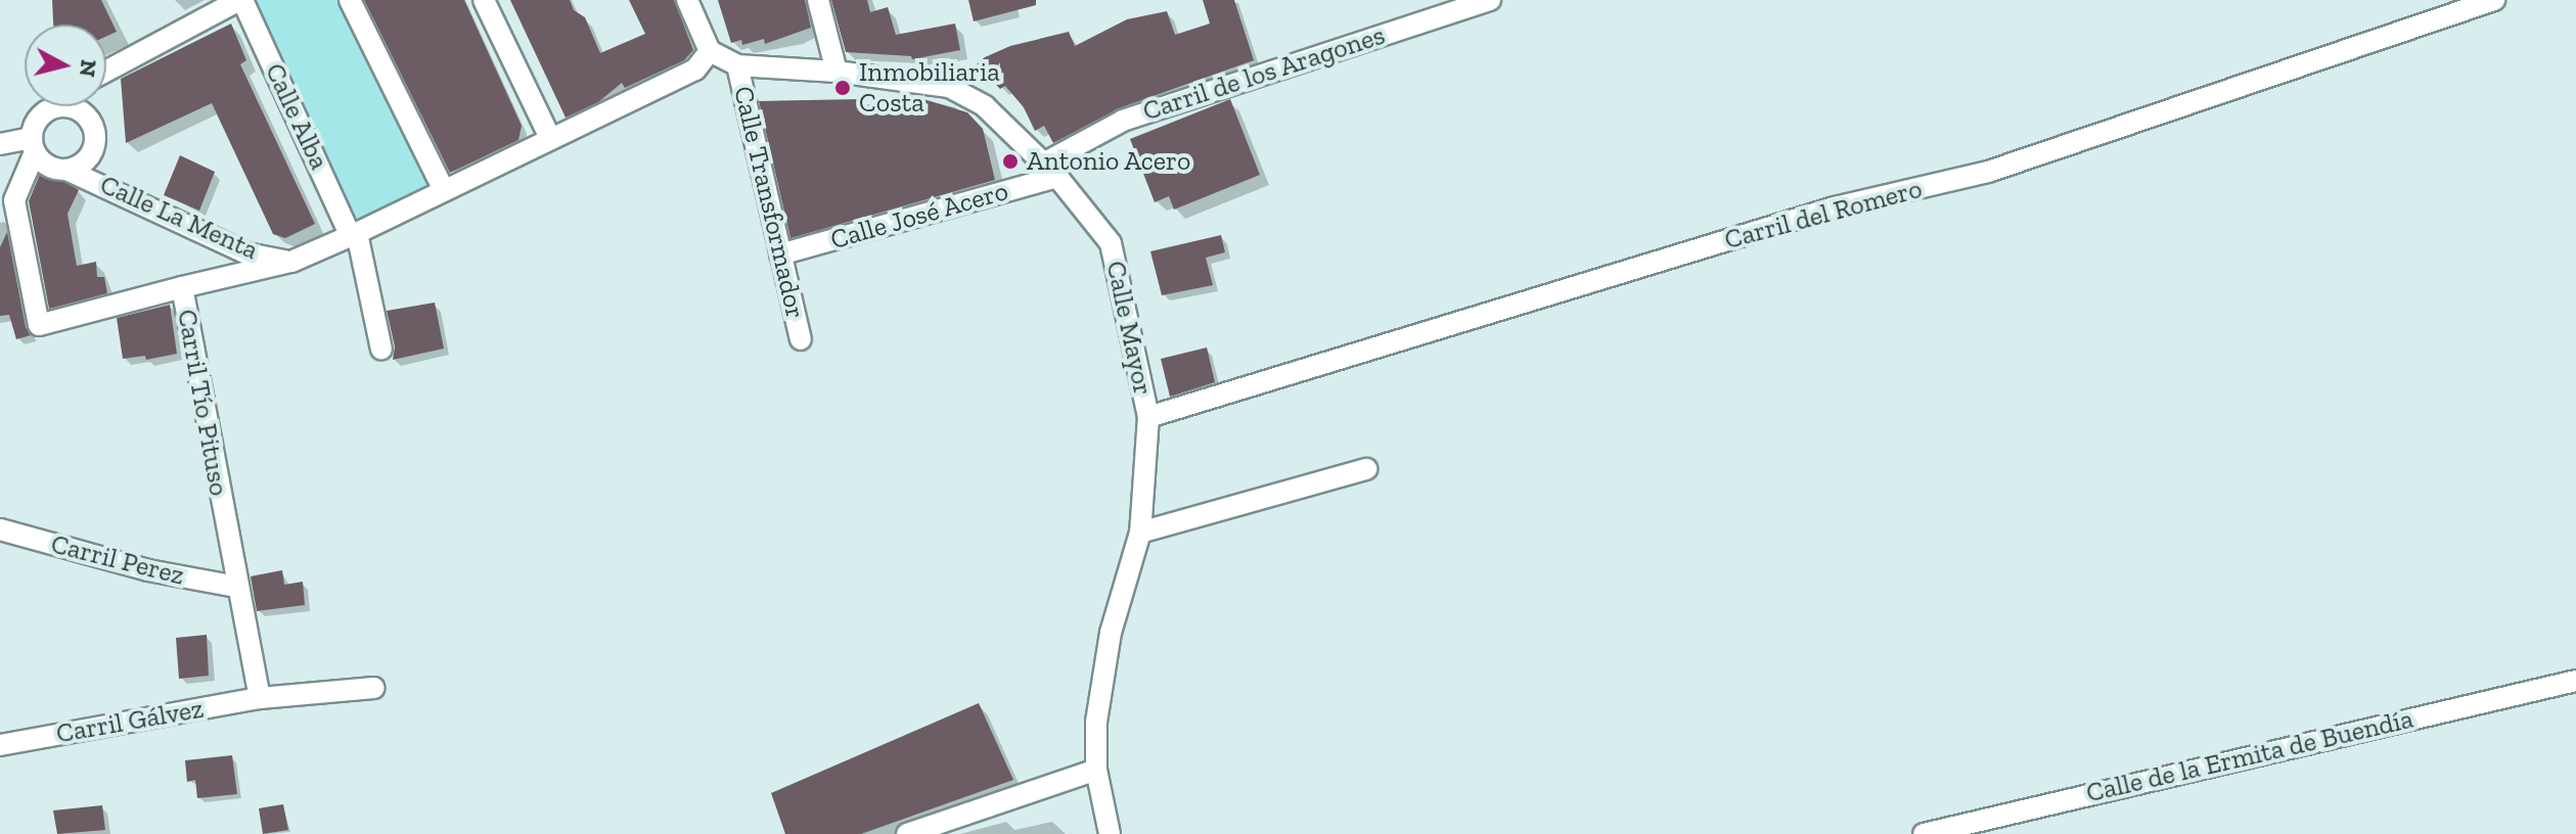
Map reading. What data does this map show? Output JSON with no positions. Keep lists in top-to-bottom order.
{
  "streets": {
    "street": [
      "Carril de los Aragones",
      "Calle Alba",
      "Calle Transformador",
      "Carril del Romero",
      "Calle José Acero",
      "Calle La Menta",
      "Calle Mayor",
      "Carril Tío Pituso",
      "Carril Perez",
      "Carril Gálvez",
      "Calle de la Ermita de Buendía"
    ]
  },
  "crossings": [
    ["Carril de los Aragones", "Calle José Acero"],
    ["Carril de los Aragones", "Calle Mayor"],
    ["Calle Alba", "Carril Tío Pituso"],
    ["Calle Transformador", "Calle José Acero"],
    ["Calle Transformador", "Calle Mayor"],
    ["Carril del Romero", "Calle Mayor"],
    ["Calle José Acero", "Calle Mayor"],
    ["Calle La Menta", "Carril Tío Pituso"],
    ["Calle Mayor", "Carril Tío Pituso"],
    ["Carril Tío Pituso", "Carril Perez"],
    ["Carril Tío Pituso", "Carril Gálvez"]
  ],
  "places": ["Inmobiliaria Costa", "Antonio Acero"],
  "north": "right"
}
